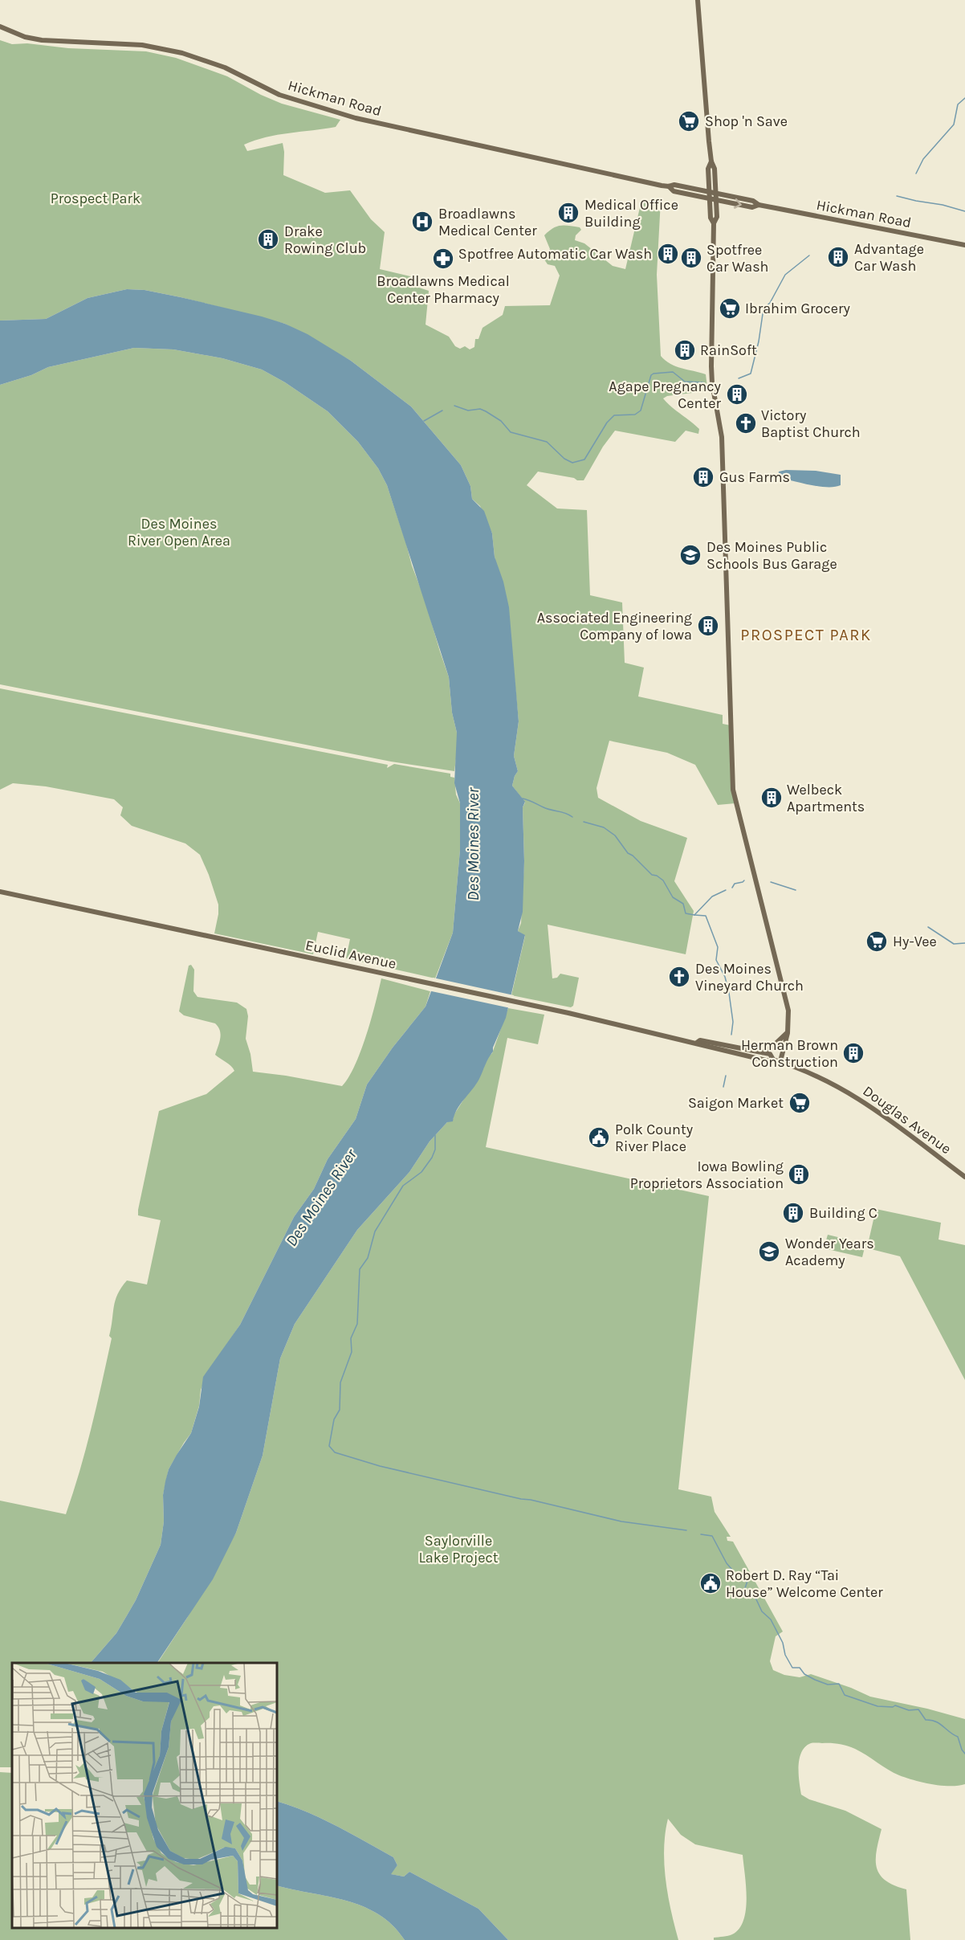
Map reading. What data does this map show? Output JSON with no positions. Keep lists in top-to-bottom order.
{
  "streets": {
    "main road": ["Hickman Road", "Euclid Avenue", "Douglas Avenue"]
  },
  "crossings": [
    ["Euclid Avenue", "Douglas Avenue"]
  ],
  "districts": ["PROSPECT PARK"],
  "water": ["Des Moines River"],
  "parks": ["Prospect Park", "Des Moines River Open Area", "Saylorville Lake Project"],
  "places": {
    "supermarket": [
      "Shop 'n Save",
      "Ibrahim Grocery",
      "Hy-Vee",
      "Saigon Market"
    ],
    "building": [
      "Medical Office Building",
      "Drake Rowing Club",
      "Spotfree Automatic Car Wash",
      "Advantage Car Wash",
      "Spotfree Car Wash",
      "RainSoft",
      "Agape Pregnancy Center",
      "Gus Farms",
      "Associated Engineering Company of Iowa",
      "Welbeck Apartments",
      "Herman Brown Construction",
      "Iowa Bowling Proprietors Association",
      "Building C"
    ],
    "hospital": ["Broadlawns Medical Center"],
    "pharmacy": ["Broadlawns Medical Center Pharmacy"],
    "church": ["Victory Baptist Church", "Des Moines Vineyard Church"],
    "school or university": ["Des Moines Public Schools Bus Garage", "Wonder Years Academy"],
    "public building": ["Polk County River Place", "Robert D. Ray “Tai House” Welcome Center"]
  }
}
